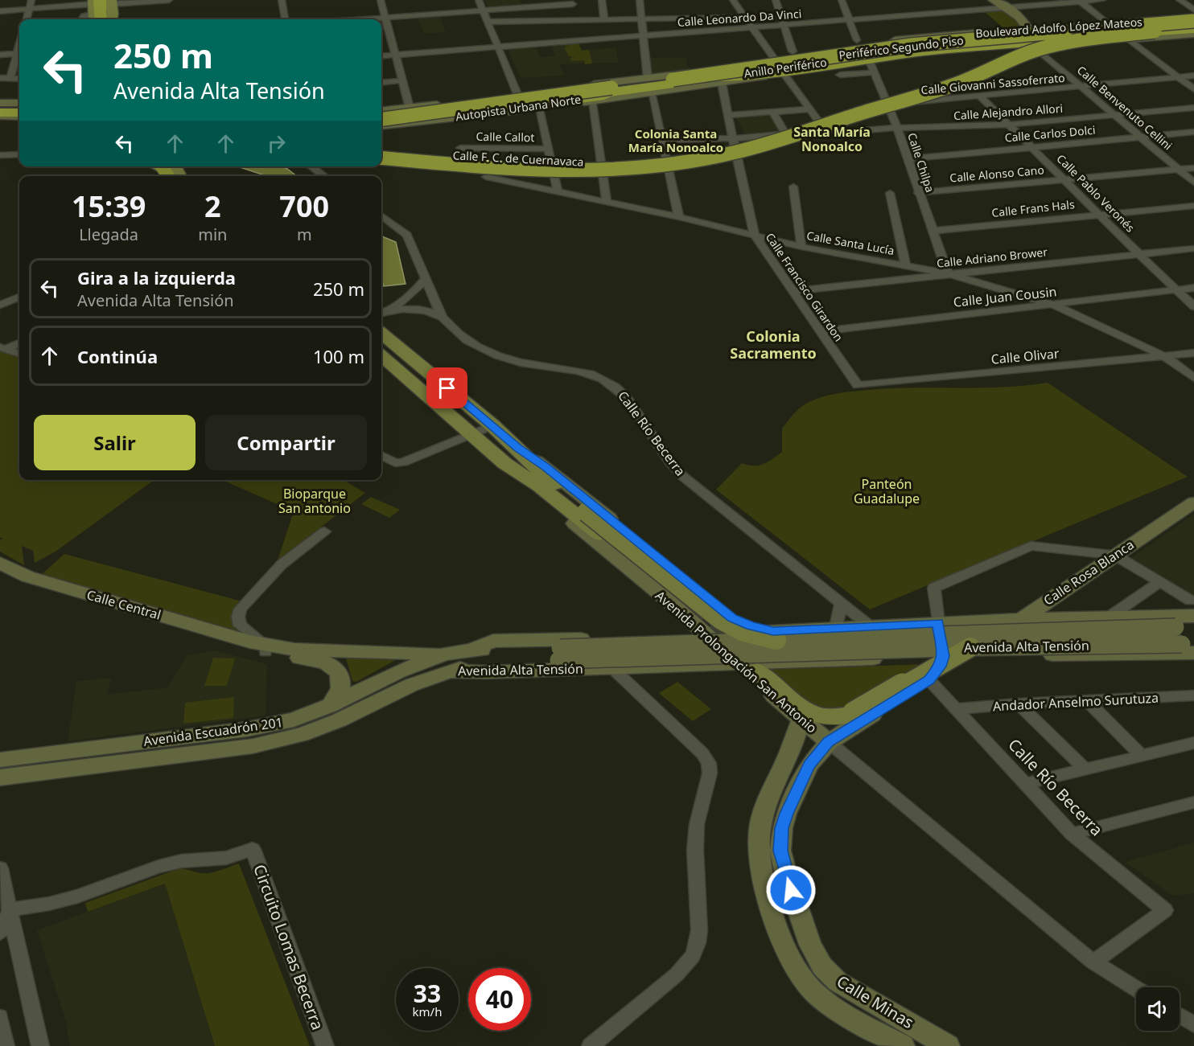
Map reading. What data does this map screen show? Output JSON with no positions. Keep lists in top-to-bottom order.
{
  "streets": {
    "highway": ["Periférico Segundo Piso", "Anillo Periférico", "Autopista Urbana Norte"],
    "main road": [
      "Boulevard Adolfo López Mateos",
      "Calle Rosa Blanca",
      "Calle Central",
      "Avenida Alta Tensión",
      "Avenida Prolongación San Antonio",
      "Avenida Escuadrón 201",
      "Calle Minas"
    ],
    "street": [
      "Calle Leonardo Da Vinci",
      "Calle Giovanni Sassoferrato",
      "Calle Benvenuto Cellini",
      "Calle Alejandro Allori",
      "Calle Carlos Dolci",
      "Calle Callot",
      "Calle F. C. de Cuernavaca",
      "Calle Chilpa",
      "Calle Alonso Cano",
      "Calle Pablo Veronés",
      "Calle Frans Hals",
      "Calle Santa Lucía",
      "Calle Adriano Brower",
      "Calle Francisco Girardon",
      "Calle Juan Cousin",
      "Calle Olivar",
      "Calle Río Becerra",
      "Andador Anselmo Surutuza",
      "Circuito Lomas Becerra"
    ]
  },
  "crossings": [
    ["Boulevard Adolfo López Mateos", "Periférico Segundo Piso"],
    ["Boulevard Adolfo López Mateos", "Anillo Periférico"],
    ["Boulevard Adolfo López Mateos", "Autopista Urbana Norte"],
    ["Boulevard Adolfo López Mateos", "Calle Benvenuto Cellini"],
    ["Boulevard Adolfo López Mateos", "Calle Chilpa"],
    ["Boulevard Adolfo López Mateos", "Calle Francisco Girardon"],
    ["Periférico Segundo Piso", "Anillo Periférico"],
    ["Periférico Segundo Piso", "Autopista Urbana Norte"],
    ["Periférico Segundo Piso", "Calle Benvenuto Cellini"],
    ["Anillo Periférico", "Calle Francisco Girardon"],
    ["Calle Giovanni Sassoferrato", "Calle Benvenuto Cellini"],
    ["Calle Giovanni Sassoferrato", "Calle F. C. de Cuernavaca"],
    ["Calle Giovanni Sassoferrato", "Calle Pablo Veronés"],
    ["Calle Benvenuto Cellini", "Calle Alejandro Allori"],
    ["Calle Benvenuto Cellini", "Calle Carlos Dolci"],
    ["Calle Benvenuto Cellini", "Calle Alonso Cano"],
    ["Calle Alejandro Allori", "Calle F. C. de Cuernavaca"],
    ["Calle Alejandro Allori", "Calle Chilpa"],
    ["Calle Alejandro Allori", "Calle Pablo Veronés"],
    ["Calle Carlos Dolci", "Calle Chilpa"],
    ["Calle Carlos Dolci", "Calle Pablo Veronés"],
    ["Calle F. C. de Cuernavaca", "Calle Chilpa"],
    ["Calle F. C. de Cuernavaca", "Calle Francisco Girardon"],
    ["Calle Chilpa", "Calle Alonso Cano"],
    ["Calle Chilpa", "Calle Frans Hals"],
    ["Calle Chilpa", "Calle Santa Lucía"],
    ["Calle Chilpa", "Calle Adriano Brower"],
    ["Calle Alonso Cano", "Calle Pablo Veronés"],
    ["Calle Pablo Veronés", "Calle Frans Hals"],
    ["Calle Pablo Veronés", "Calle Adriano Brower"],
    ["Calle Pablo Veronés", "Calle Juan Cousin"],
    ["Calle Santa Lucía", "Calle Adriano Brower"],
    ["Calle Santa Lucía", "Calle Francisco Girardon"],
    ["Calle Santa Lucía", "Calle Juan Cousin"],
    ["Calle Santa Lucía", "Calle Olivar"],
    ["Calle Adriano Brower", "Calle Francisco Girardon"],
    ["Calle Francisco Girardon", "Calle Juan Cousin"],
    ["Calle Francisco Girardon", "Calle Olivar"],
    ["Calle Río Becerra", "Avenida Alta Tensión"],
    ["Calle Río Becerra", "Avenida Prolongación San Antonio"],
    ["Calle Río Becerra", "Andador Anselmo Surutuza"],
    ["Calle Río Becerra", "Calle Minas"],
    ["Calle Rosa Blanca", "Avenida Alta Tensión"],
    ["Calle Central", "Avenida Alta Tensión"],
    ["Calle Central", "Avenida Escuadrón 201"],
    ["Avenida Alta Tensión", "Avenida Prolongación San Antonio"],
    ["Avenida Alta Tensión", "Avenida Escuadrón 201"],
    ["Avenida Alta Tensión", "Calle Minas"],
    ["Avenida Prolongación San Antonio", "Calle Minas"]
  ],
  "districts": ["Santa María Nonoalco", "Colonia Santa María Nonoalco", "Colonia Sacramento"],
  "parks": ["Panteón Guadalupe", "Bioparque San antonio"],
  "page": {
    "turn": ["250 m", "Avenida Alta Tensión"],
    "eta": [
      "15:39",
      "Llegada",
      "2",
      "min",
      "700",
      "m"
    ],
    "list": [
      {
        "name": "Gira a la izquierda",
        "note": "Avenida Alta Tensión",
        "value": "250 m"
      },
      {
        "name": "Continúa",
        "value": "100 m"
      }
    ],
    "buttons": ["Salir", "Compartir"],
    "speed": "33 km/h",
    "limit": "40"
  }
}
